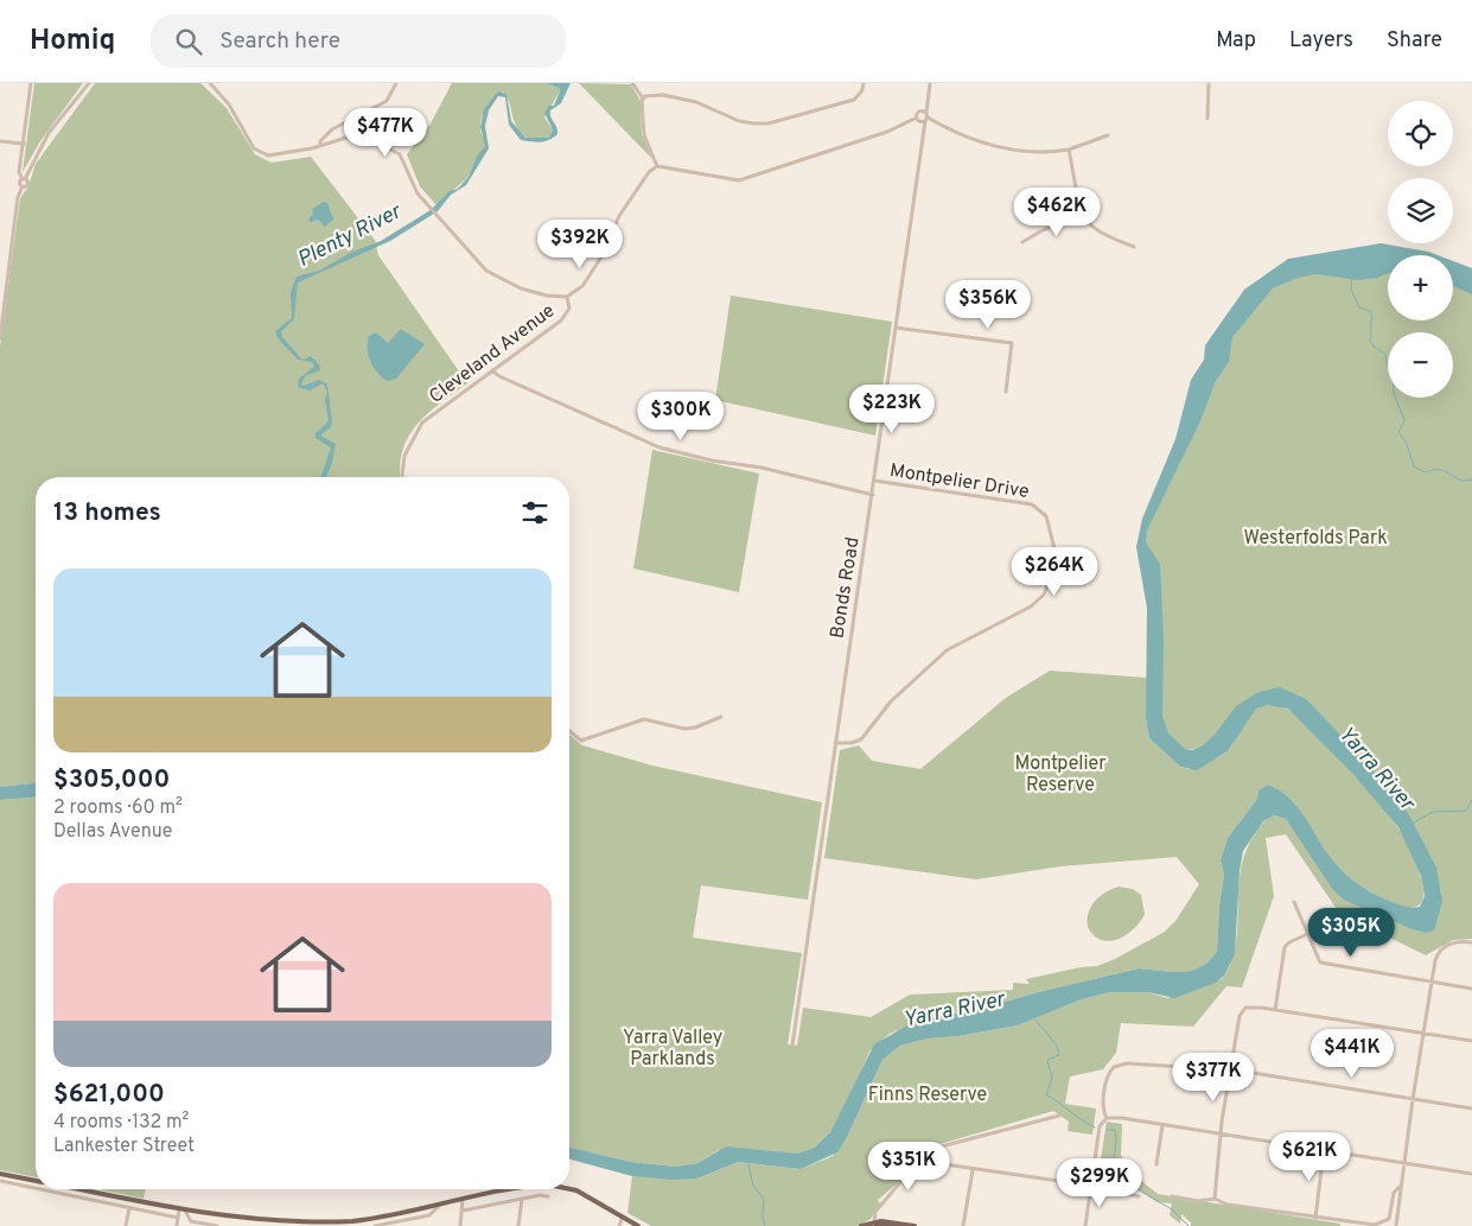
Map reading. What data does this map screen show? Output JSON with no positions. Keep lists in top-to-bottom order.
{
  "streets": {
    "street": ["Cleveland Avenue", "Montpelier Drive", "Bonds Road"]
  },
  "crossings": [
    ["Montpelier Drive", "Bonds Road"]
  ],
  "water": ["Plenty River", "Yarra River"],
  "parks": [
    "Westerfolds Park",
    "Montpelier Reserve",
    "Yarra Valley Parklands",
    "Finns Reserve"
  ],
  "page": {
    "header": "Homiq",
    "search": "Search here",
    "nav": ["Map", "Layers", "Share"],
    "map_buttons": ["+", "−"],
    "price": [
      "$477K",
      "$462K",
      "$392K",
      "$356K",
      "$223K",
      "$300K",
      "$264K",
      "$305K",
      "$441K",
      "$377K",
      "$621K",
      "$351K",
      "$299K"
    ],
    "heading": "13 homes",
    "list": [
      {
        "name": "$305,000",
        "note": "2 rooms · 60 m² · Dellas Avenue"
      },
      {
        "name": "$621,000",
        "note": "4 rooms · 132 m² · Lankester Street"
      }
    ]
  }
}
